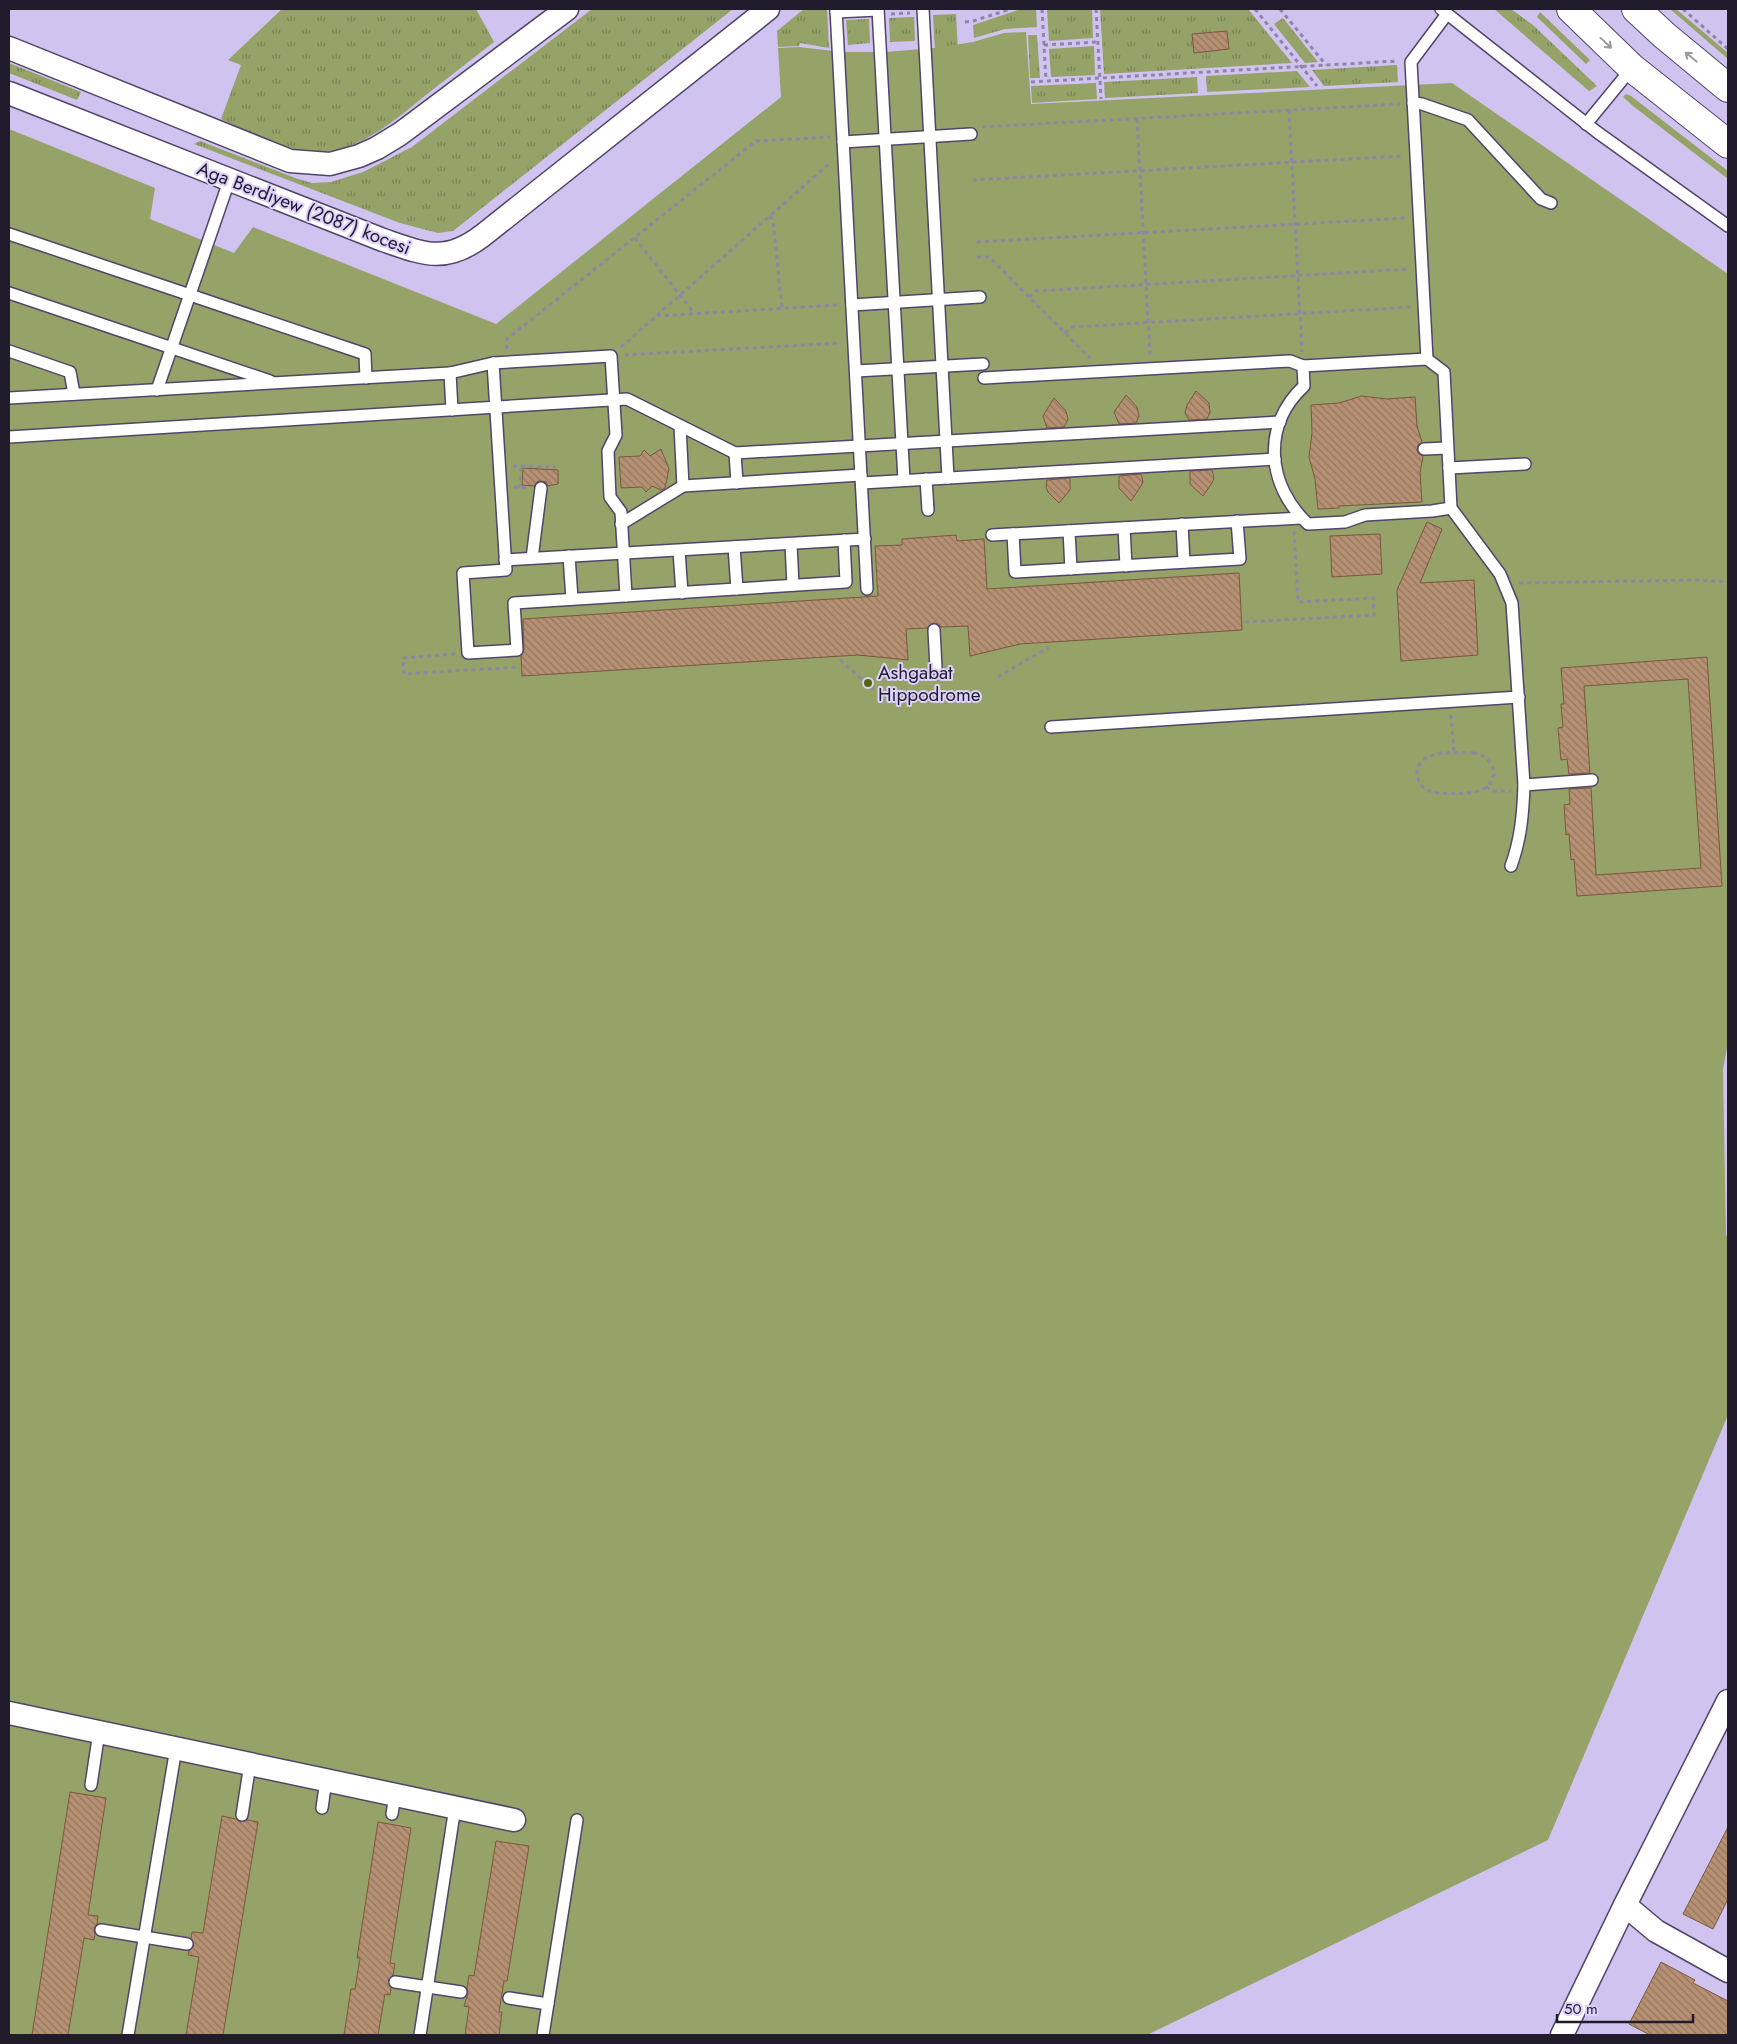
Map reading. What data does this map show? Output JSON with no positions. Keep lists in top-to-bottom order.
{
  "streets": {
    "street": ["Aga Berdiyew (2087) kocesi"]
  },
  "places": ["Ashgabat Hippodrome"],
  "scale_bar": "50 m"
}
